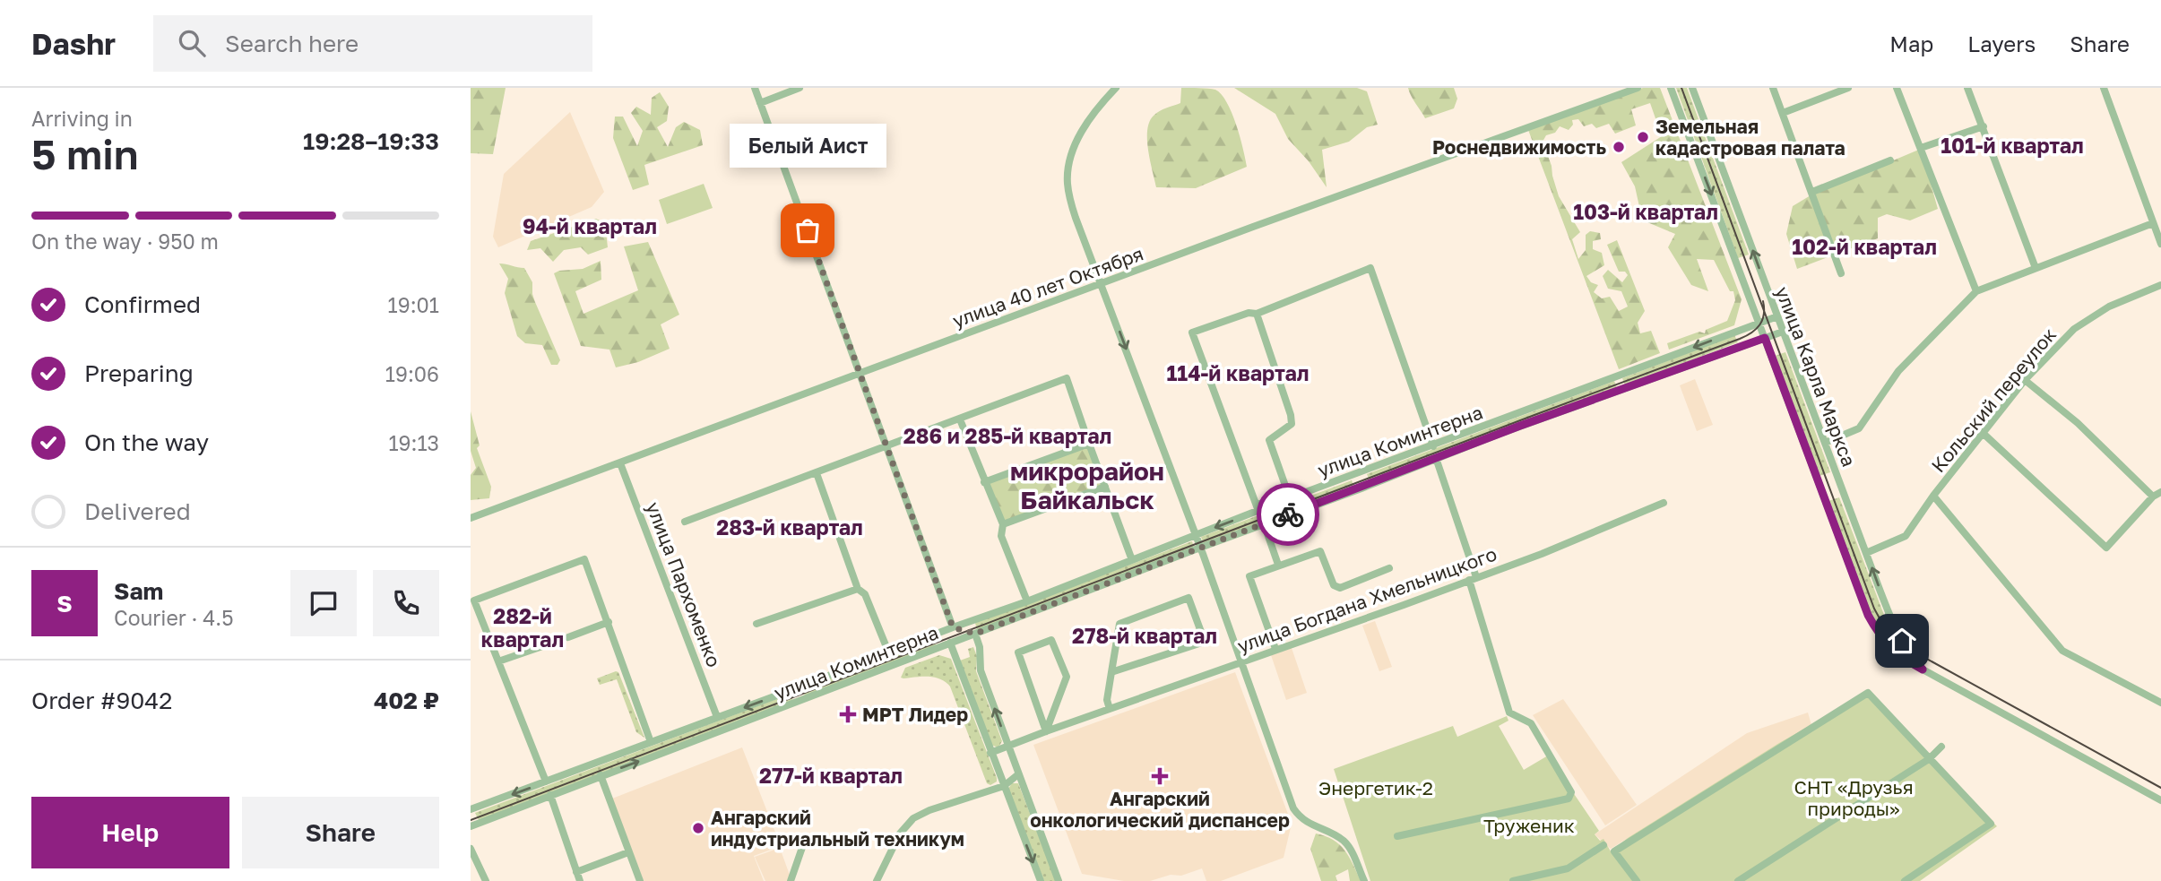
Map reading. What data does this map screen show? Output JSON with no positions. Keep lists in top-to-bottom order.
{
  "streets": {
    "street": [
      "улица 40 лет Октября",
      "улица Карла Маркса",
      "Кольский переулок",
      "улица Коминтерна",
      "улица Пархоменко",
      "улица Богдана Хмельницкого"
    ]
  },
  "crossings": [
    ["улица 40 лет Октября", "улица Пархоменко"],
    ["улица Карла Маркса", "Кольский переулок"],
    ["улица Карла Маркса", "улица Коминтерна"],
    ["улица Коминтерна", "улица Пархоменко"]
  ],
  "districts": [
    "101-й квартал",
    "103-й квартал",
    "94-й квартал",
    "102-й квартал",
    "114-й квартал",
    "286 и 285-й квартал",
    "микрорайон Байкальск",
    "283-й квартал",
    "282-й квартал",
    "278-й квартал",
    "277-й квартал"
  ],
  "parks": ["СНТ «Друзья природы»", "Энергетик-2", "Труженик"],
  "places": {
    "other": [
      "Земельная кадастровая палата",
      "Роснедвижимость",
      "Белый Аист",
      "Ангарский индустриальный техникум"
    ],
    "health": ["МРТ Лидер", "Ангарский онкологический диспансер"]
  },
  "page": {
    "header": "Dashr",
    "search": "Search here",
    "nav": ["Map", "Layers", "Share"],
    "heading": ["5 min", "Arriving in", "19:28–19:33"],
    "panel": [
      "Sam",
      "Courier · 4.5",
      "Order #9042",
      "402 ₽"
    ],
    "bubble": "Белый Аист",
    "bar": "On the way · 950 m",
    "list": [
      ["Confirmed", "19:01"],
      ["Preparing", "19:06"],
      ["On the way", "19:13"],
      "Delivered"
    ],
    "round": "S",
    "buttons": ["Help", "Share"]
  }
}
